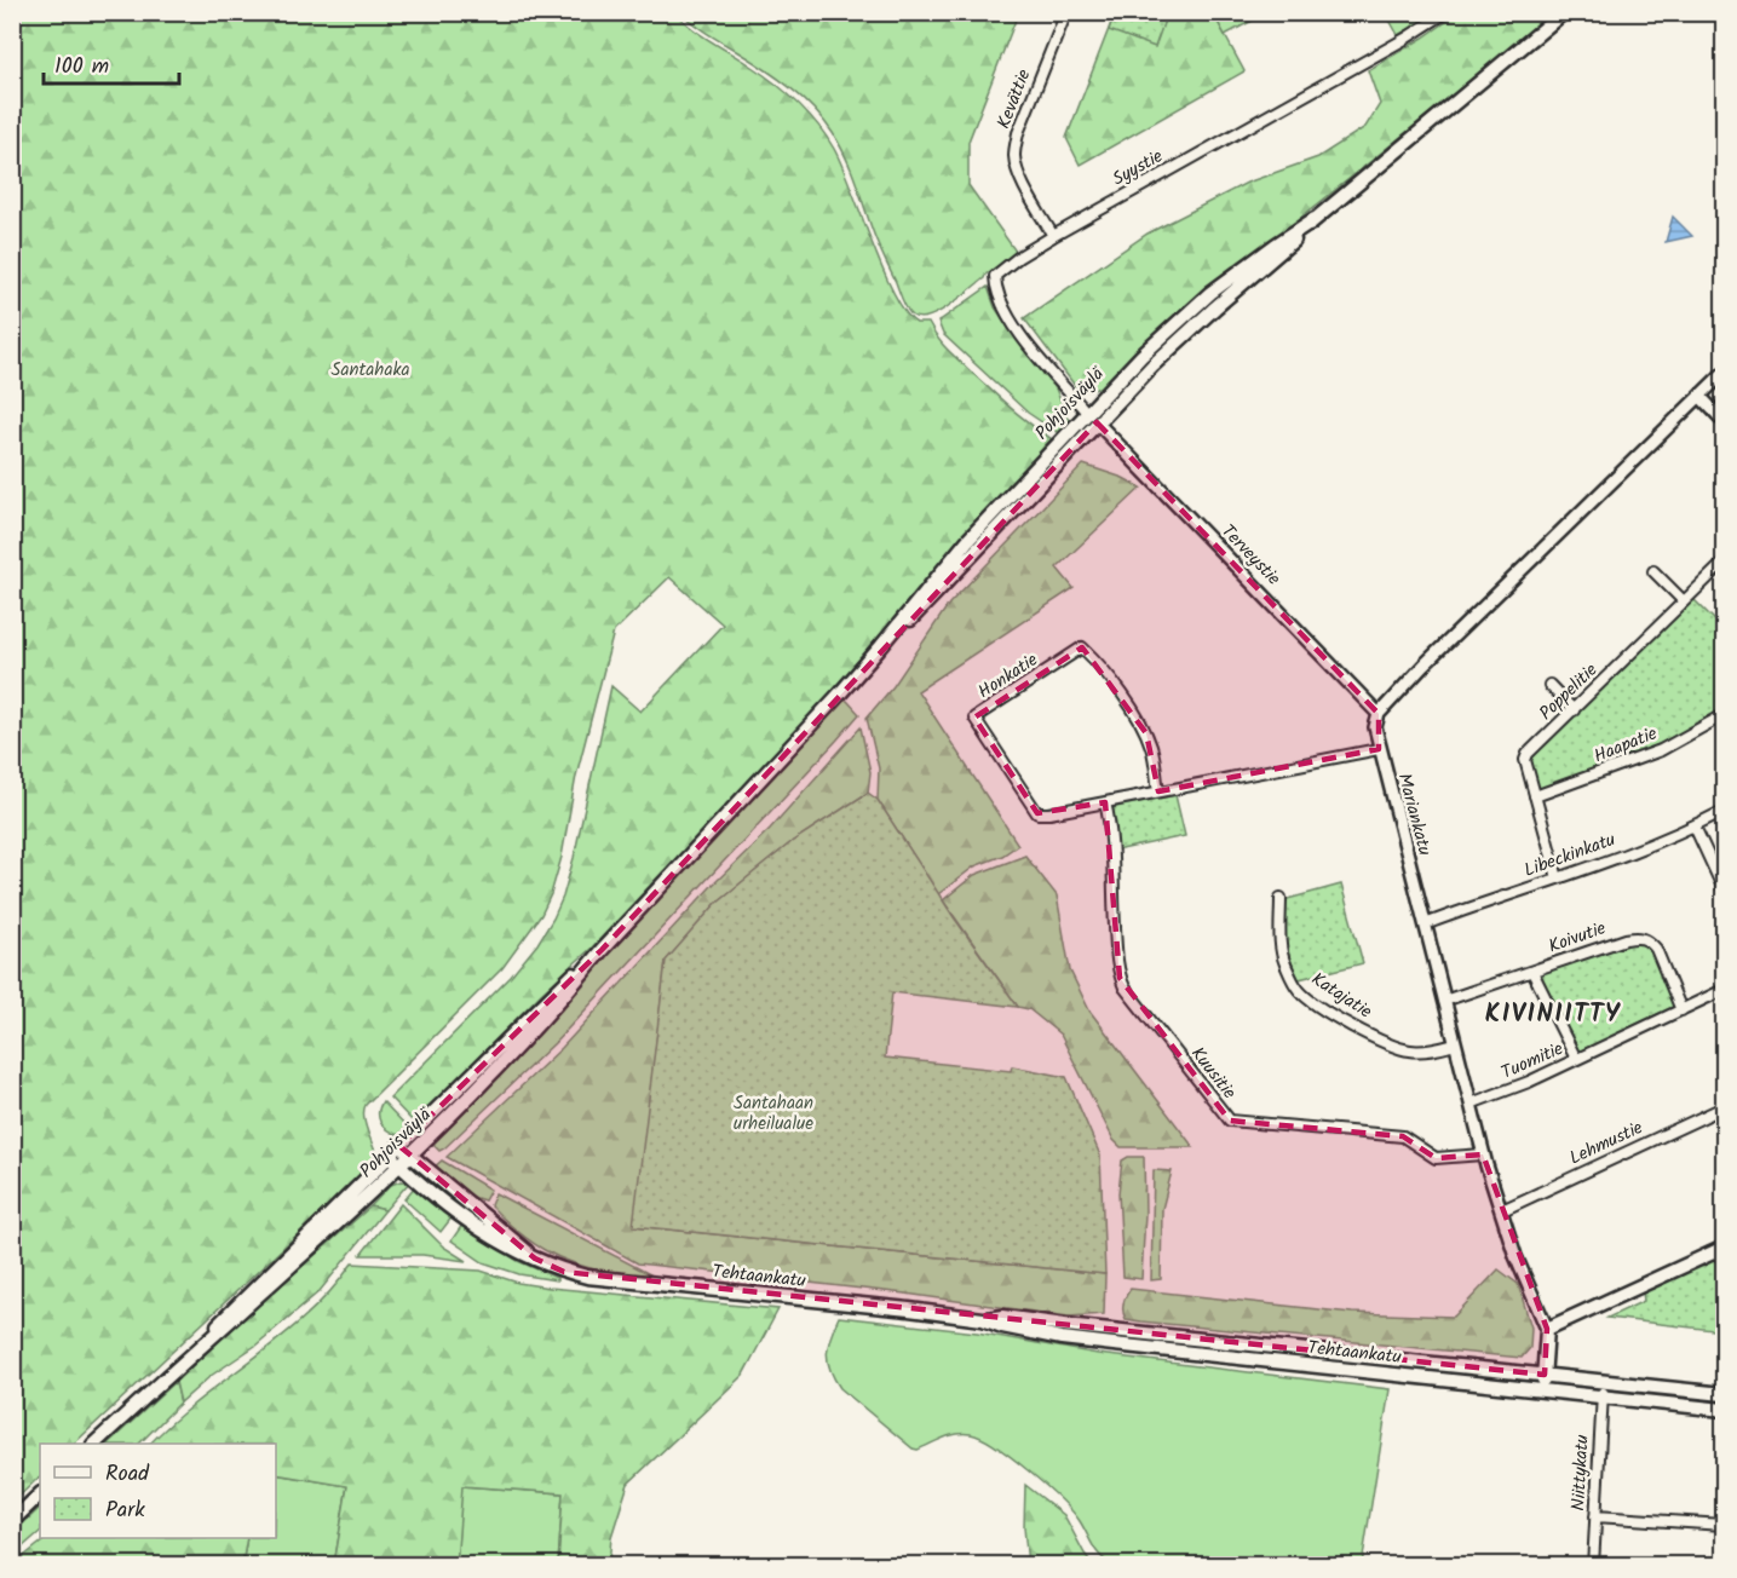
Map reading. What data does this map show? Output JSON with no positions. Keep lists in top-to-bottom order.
{
  "streets": {
    "main road": ["Pohjoisväylä", "Mariankatu", "Tehtaankatu"],
    "street": [
      "Kevättie",
      "Syystie",
      "Terveystie",
      "Honkatie",
      "Poppelitie",
      "Haapatie",
      "Libeckinkatu",
      "Koivutie",
      "Katajatie",
      "Tuomitie",
      "Kuusitie",
      "Lehmustie",
      "Niittykatu"
    ]
  },
  "crossings": [
    ["Kevättie", "Syystie"],
    ["Syystie", "Pohjoisväylä"],
    ["Syystie", "Terveystie"],
    ["Pohjoisväylä", "Terveystie"],
    ["Pohjoisväylä", "Tehtaankatu"],
    ["Terveystie", "Mariankatu"],
    ["Honkatie", "Mariankatu"],
    ["Honkatie", "Kuusitie"],
    ["Poppelitie", "Haapatie"],
    ["Poppelitie", "Libeckinkatu"],
    ["Mariankatu", "Libeckinkatu"],
    ["Mariankatu", "Koivutie"],
    ["Mariankatu", "Katajatie"],
    ["Mariankatu", "Tuomitie"],
    ["Mariankatu", "Kuusitie"],
    ["Mariankatu", "Lehmustie"],
    ["Mariankatu", "Tehtaankatu"],
    ["Koivutie", "Tuomitie"],
    ["Tehtaankatu", "Niittykatu"]
  ],
  "districts": ["KIVINIITTY"],
  "parks": ["Santahaka", "Santahaan urheilualue"],
  "legend": ["Road", "Park"],
  "scale_bar": "100 m"
}
